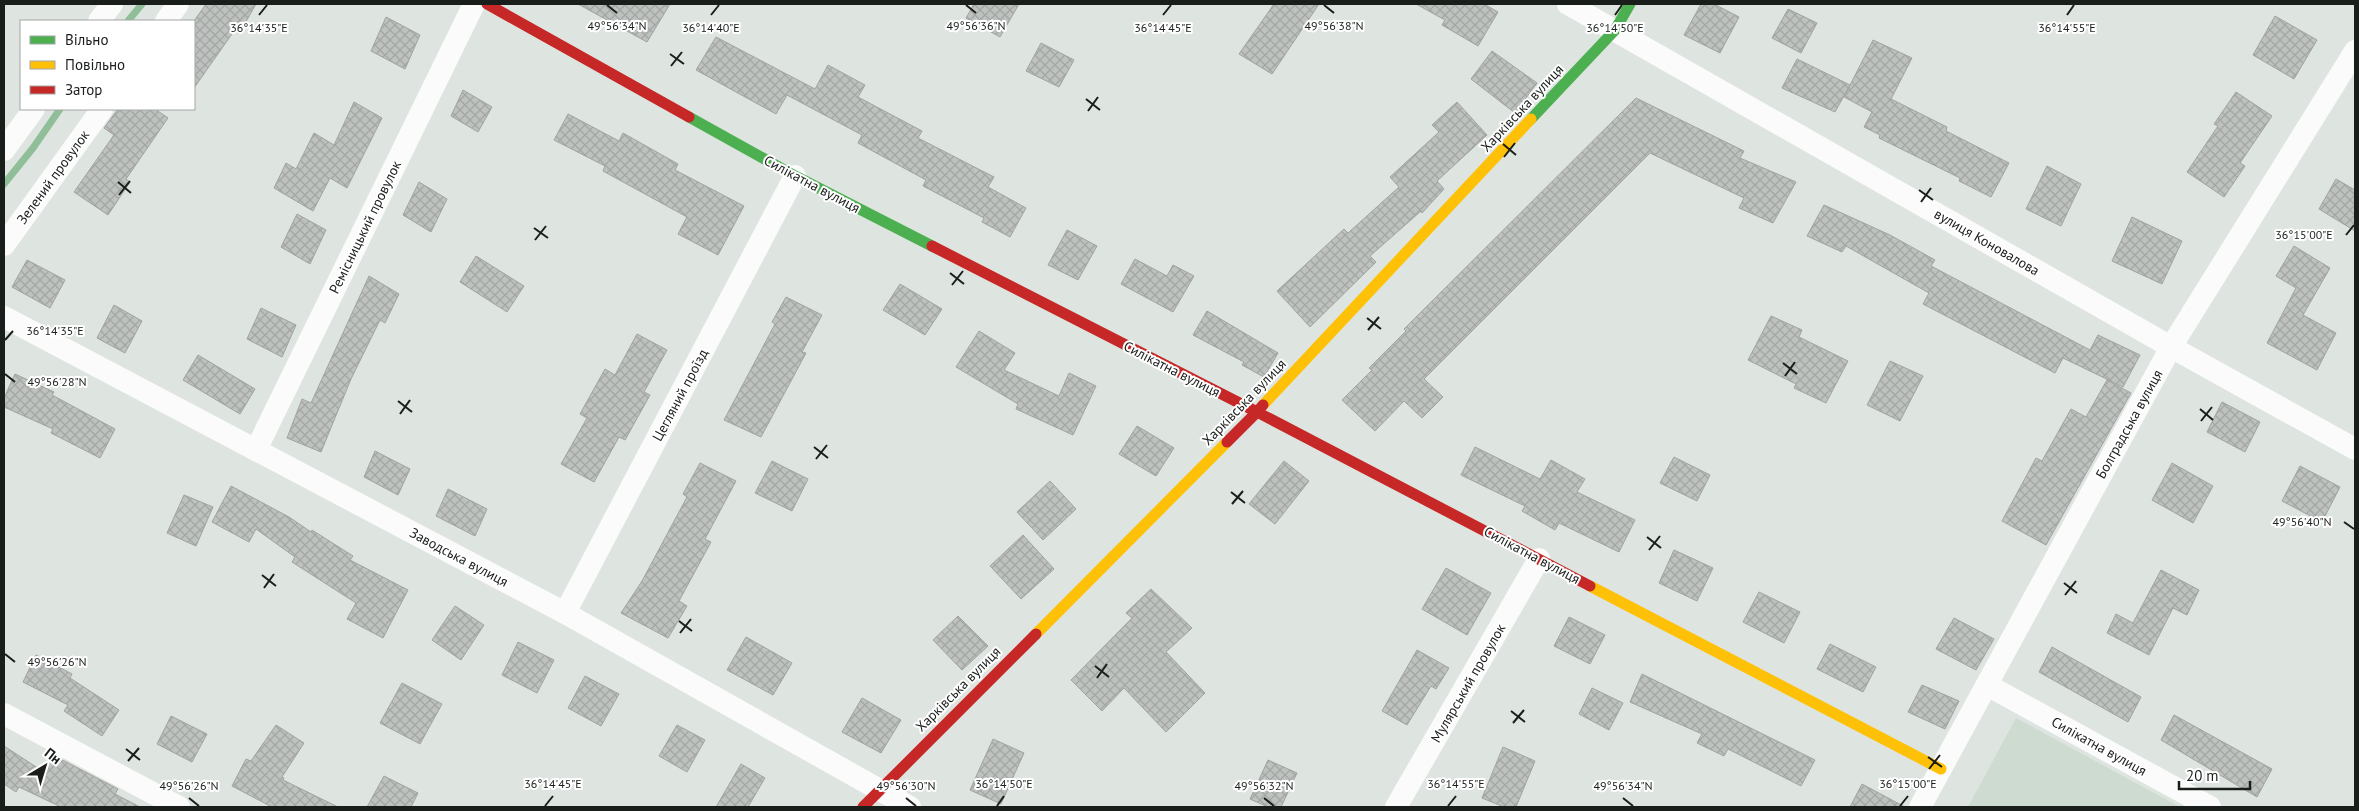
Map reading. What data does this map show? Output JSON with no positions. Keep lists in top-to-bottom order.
{
  "streets": {
    "main road": ["Харківська вулиця", "Силікатна вулиця"],
    "street": [
      "Зелений провулок",
      "Ремісницький провулок",
      "вулиця Коновалова",
      "Цегляний проїзд",
      "Болградська вулиця",
      "Заводська вулиця",
      "Мулярський провулок"
    ]
  },
  "crossings": [
    ["Харківська вулиця", "Силікатна вулиця"],
    ["Харківська вулиця", "вулиця Коновалова"],
    ["Харківська вулиця", "Заводська вулиця"],
    ["Силікатна вулиця", "Цегляний проїзд"],
    ["Силікатна вулиця", "Болградська вулиця"],
    ["Силікатна вулиця", "Мулярський провулок"],
    ["Ремісницький провулок", "Заводська вулиця"],
    ["вулиця Коновалова", "Болградська вулиця"],
    ["Цегляний проїзд", "Заводська вулиця"]
  ],
  "legend": ["Вільно", "Повільно", "Затор"],
  "scale_bar": "20 m",
  "north": "top right",
  "coordinates": [
    "49°56'34\"N",
    "49°56'36\"N",
    "49°56'38\"N",
    "36°14'40\"E",
    "36°14'45\"E",
    "36°14'50\"E",
    "36°14'55\"E",
    "36°14'35\"E",
    "36°15'00\"E",
    "49°56'28\"N",
    "49°56'40\"N",
    "49°56'26\"N",
    "49°56'30\"N",
    "49°56'32\"N"
  ]
}
